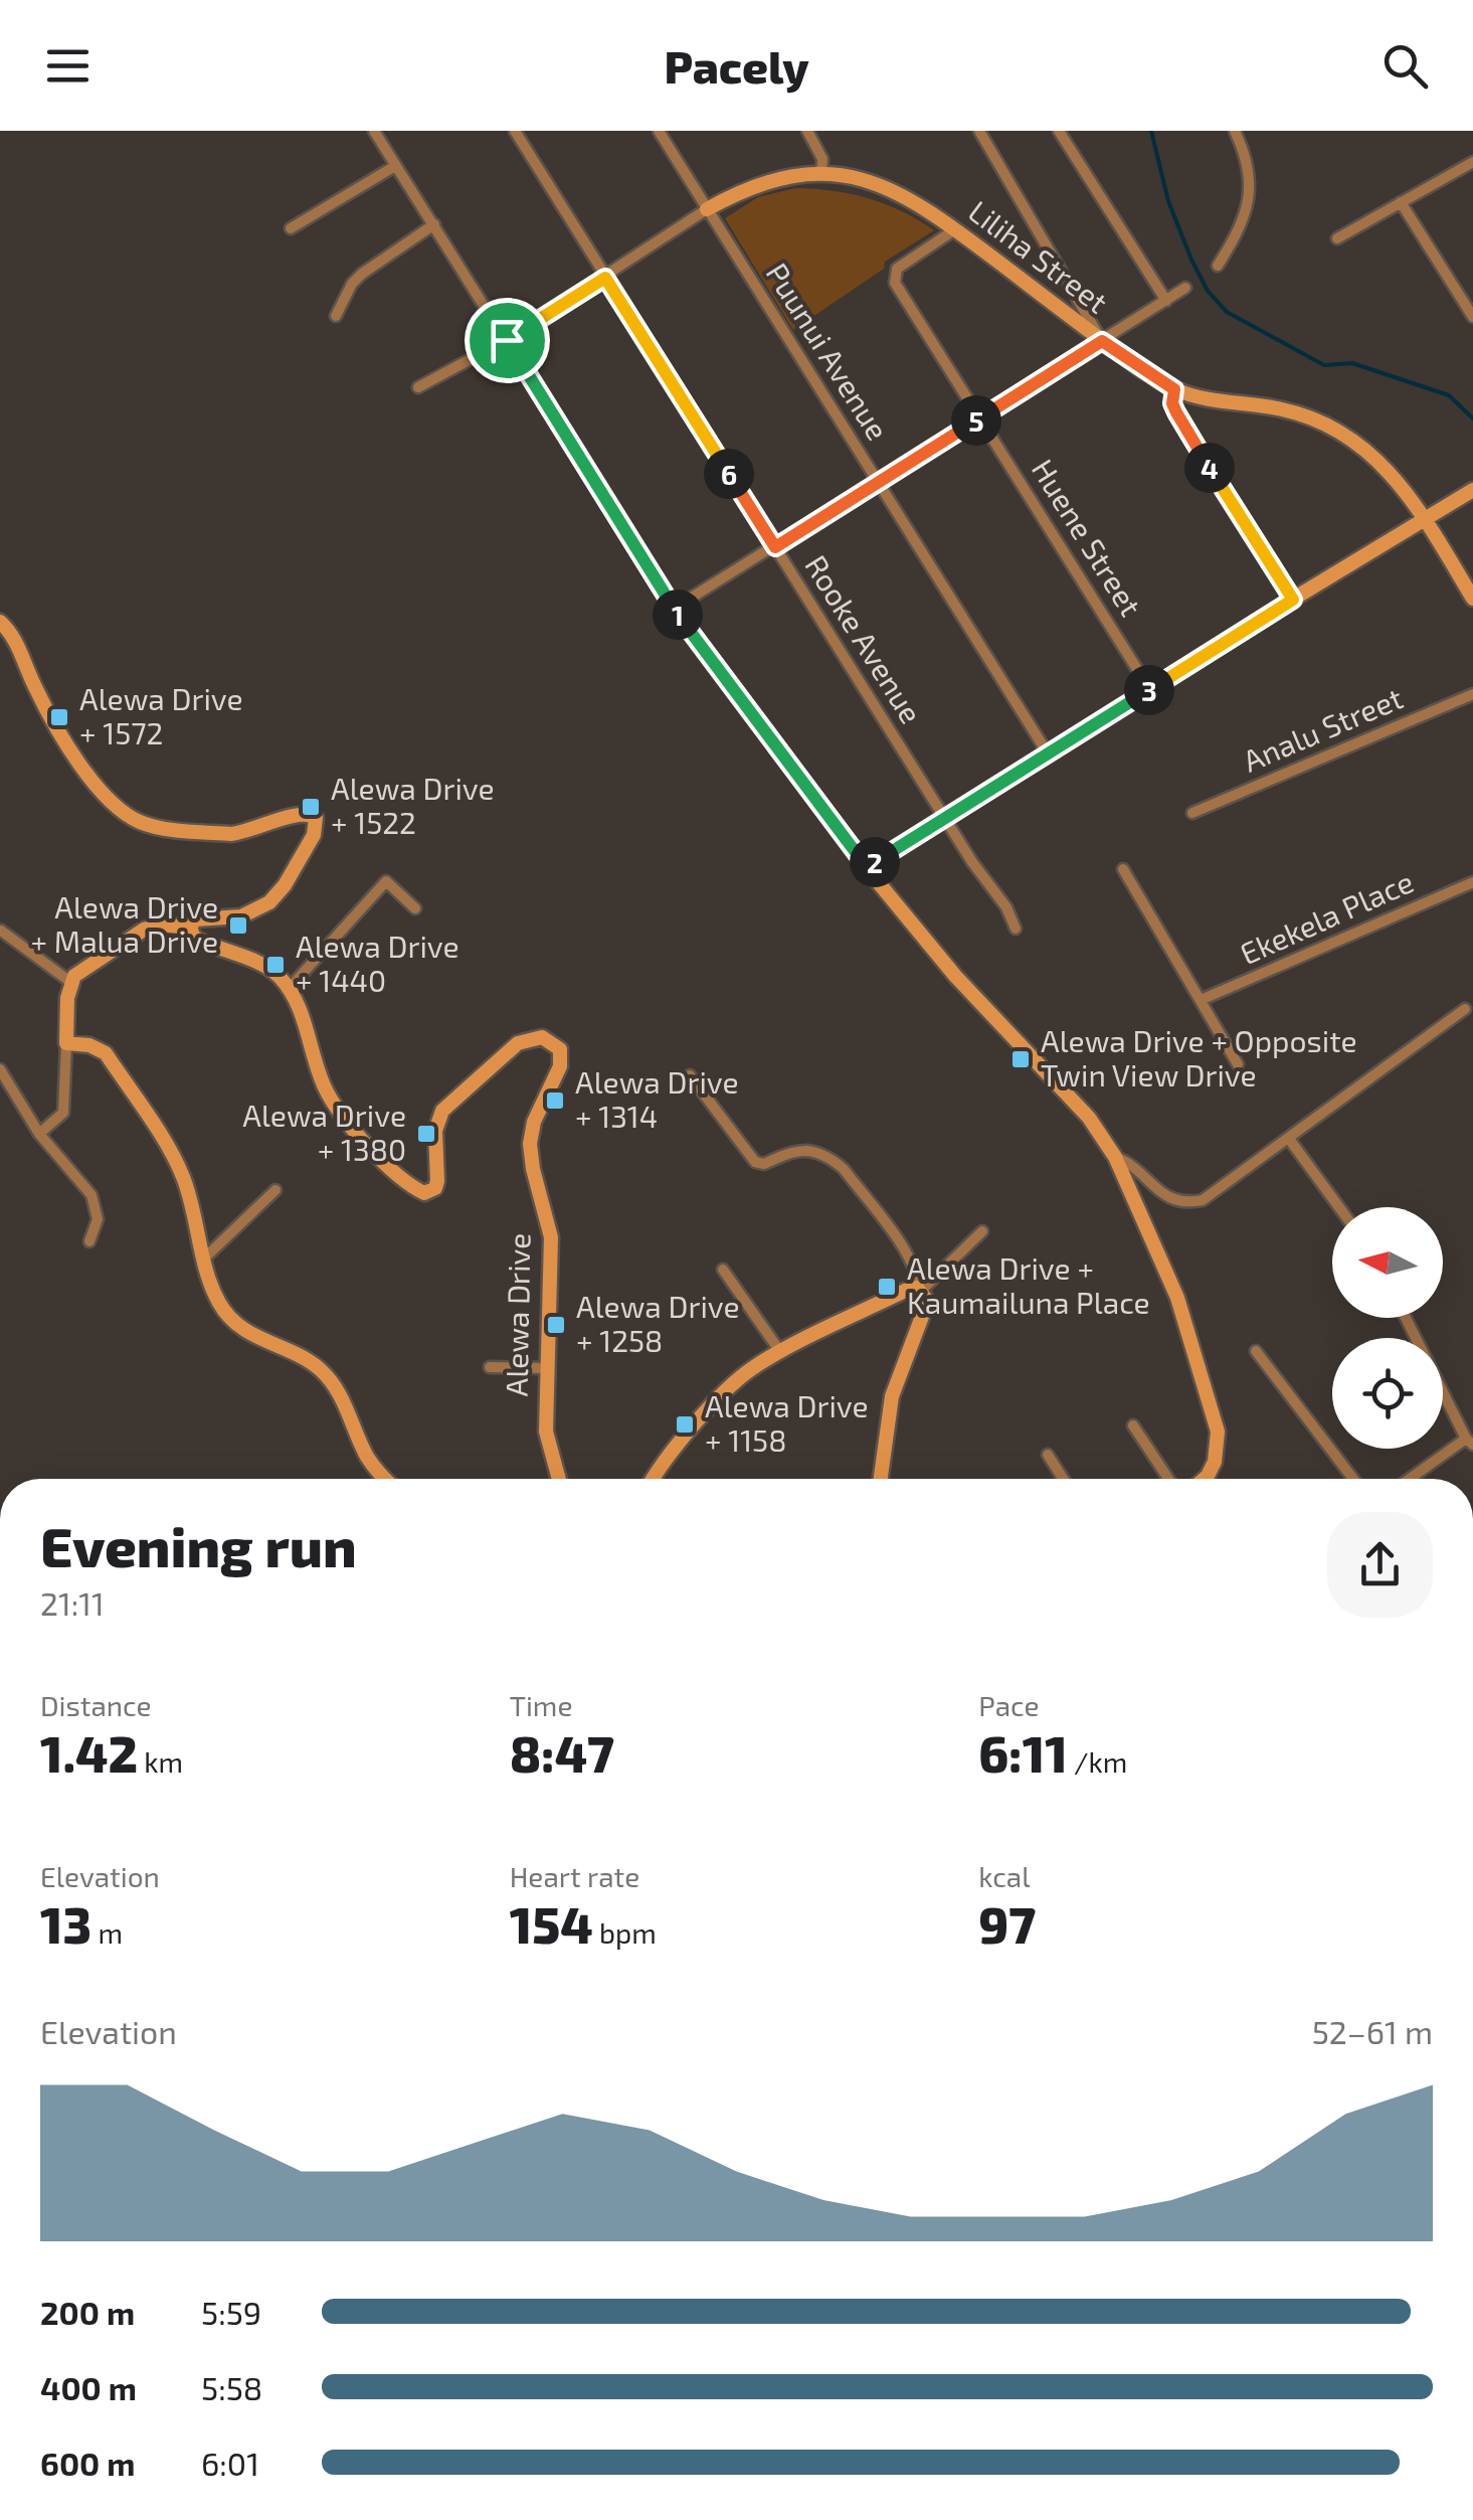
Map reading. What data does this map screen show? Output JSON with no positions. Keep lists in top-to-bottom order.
{
  "streets": {
    "street": [
      "Liliha Street",
      "Puunui Avenue",
      "Huene Street",
      "Rooke Avenue",
      "Analu Street",
      "Ekekela Place",
      "Alewa Drive"
    ]
  },
  "crossings": [
    ["Liliha Street", "Puunui Avenue"],
    ["Liliha Street", "Huene Street"]
  ],
  "places": {
    "transit": [
      "Alewa Drive + 1572",
      "Alewa Drive + 1522",
      "Alewa Drive + Malua Drive",
      "Alewa Drive + 1440",
      "Alewa Drive + Opposite Twin View Drive",
      "Alewa Drive + 1314",
      "Alewa Drive + 1380",
      "Alewa Drive + Kaumailuna Place",
      "Alewa Drive + 1258",
      "Alewa Drive + 1158"
    ]
  },
  "north": "left",
  "page": {
    "header": "Pacely",
    "pins": [
      "5",
      "4",
      "6",
      "1",
      "3",
      "2"
    ],
    "heading": ["Evening run", "21:11"],
    "stats": [
      ["Distance", "1.42 km"],
      ["Time", "8:47"],
      ["Pace", "6:11 /km"],
      ["Elevation", "13 m"],
      ["Heart rate", "154 bpm"],
      ["kcal", "97"]
    ],
    "chart": ["Elevation", "52–61 m"],
    "list": [
      {
        "name": "200 m",
        "note": "5:59"
      },
      {
        "name": "400 m",
        "note": "5:58"
      },
      {
        "name": "600 m",
        "note": "6:01"
      }
    ]
  }
}
